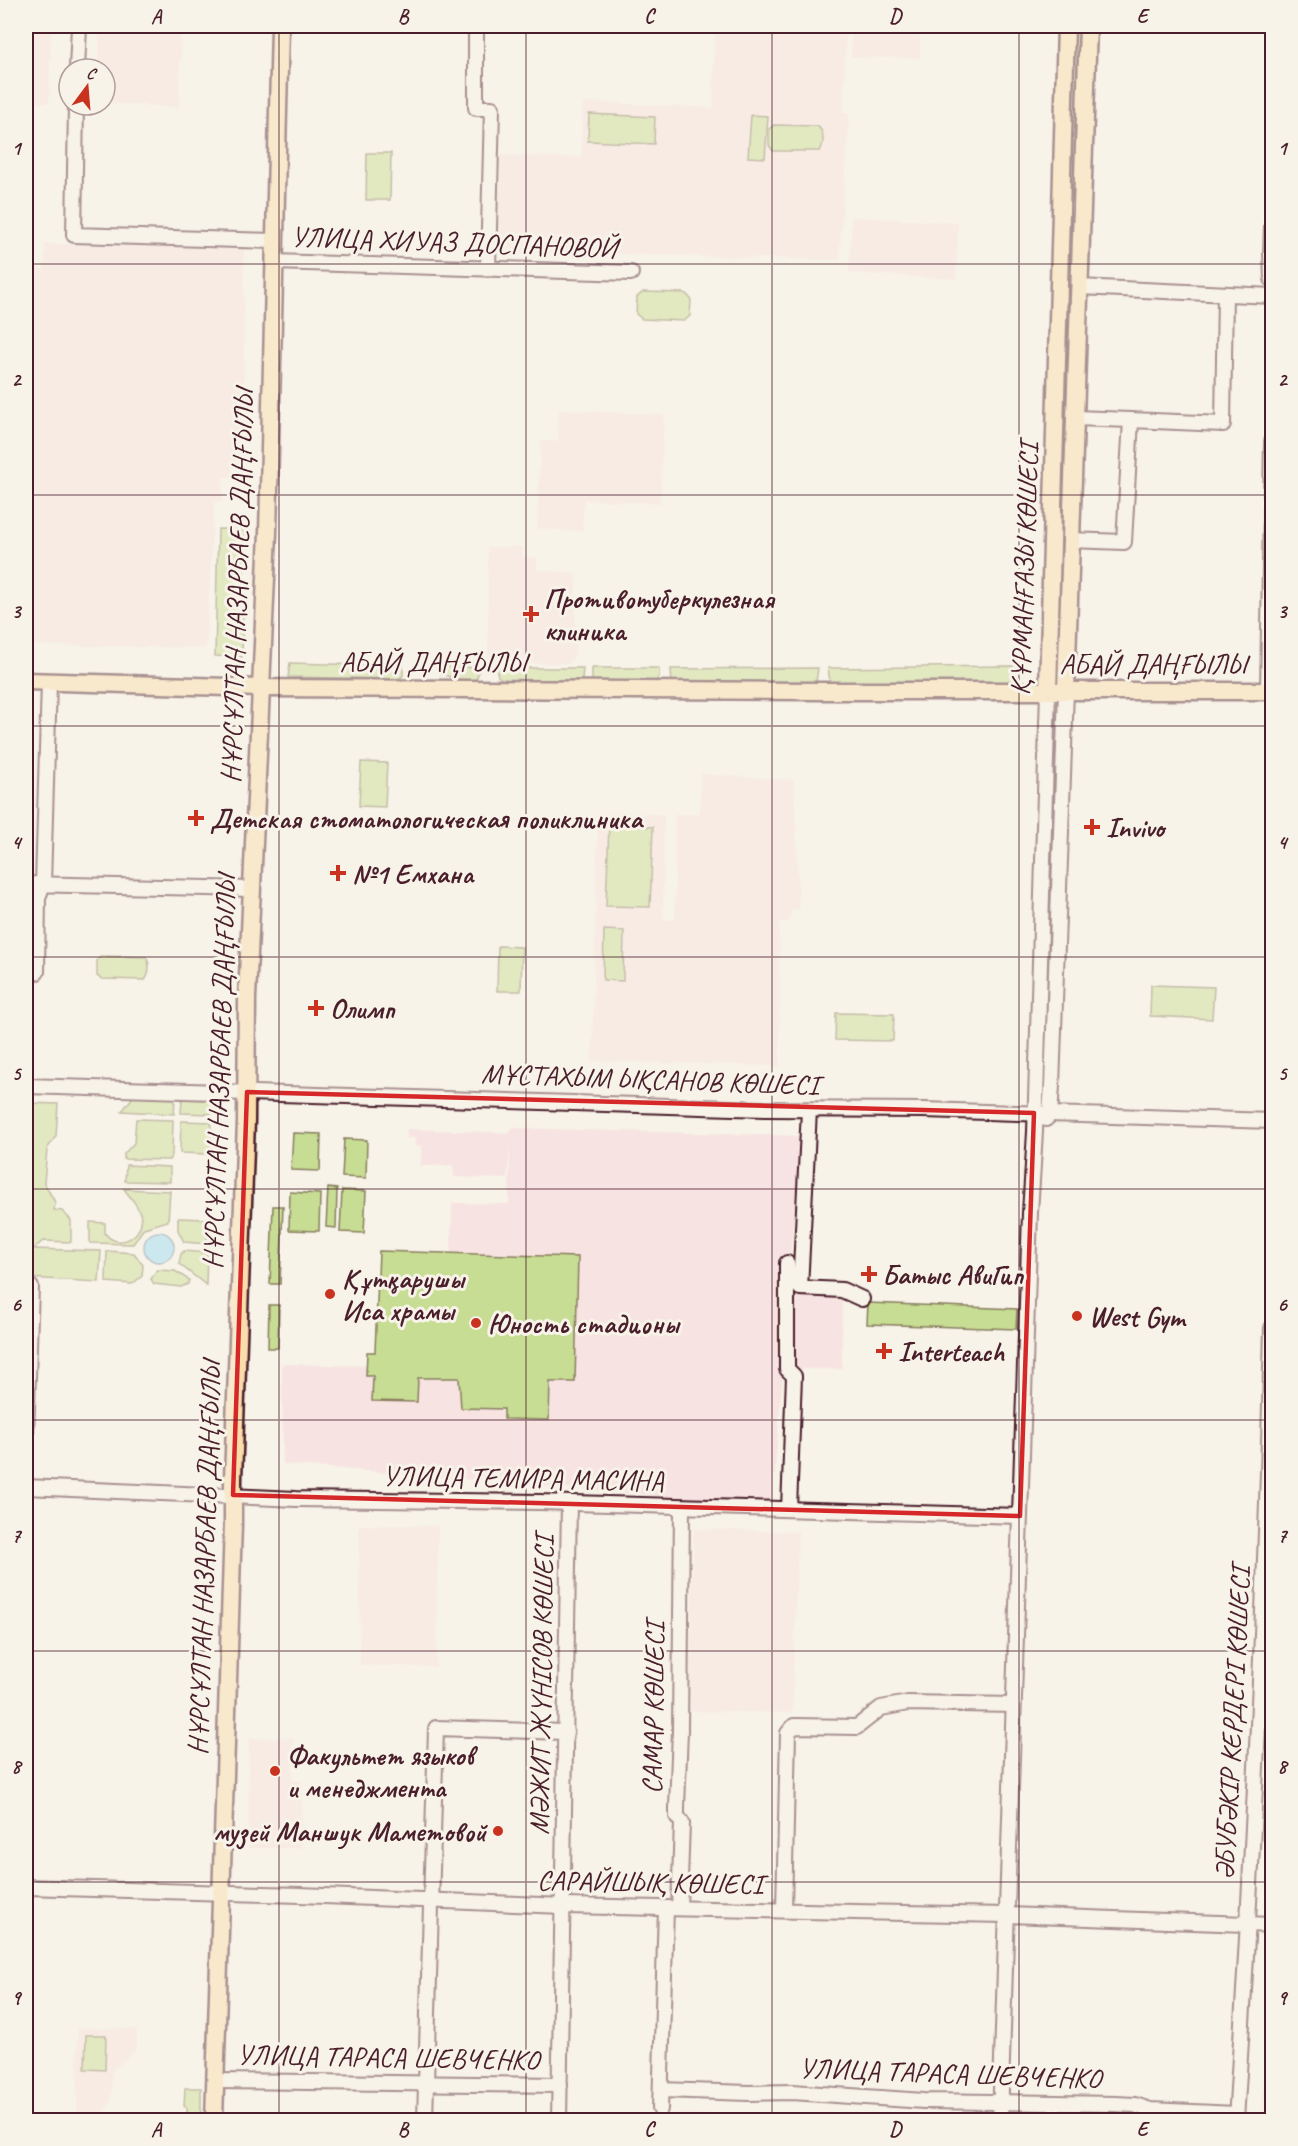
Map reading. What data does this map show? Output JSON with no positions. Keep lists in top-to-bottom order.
{
  "streets": {
    "main road": ["ҚҰРМАНҒАЗЫ КӨШЕСІ", "НҰРСҰЛТАН НАЗАРБАЕВ ДАҢҒЫЛЫ", "АБАЙ ДАҢҒЫЛЫ"],
    "street": [
      "УЛИЦА ХИУАЗ ДОСПАНОВОЙ",
      "МҰСТАХЫМ ЫҚСАНОВ КӨШЕСІ",
      "УЛИЦА ТЕМИРА МАСИНА",
      "МӘЖИТ ЖҮНІСОВ КӨШЕСІ",
      "САМАР КӨШЕСІ",
      "ӘБУБӘКІР КЕРДЕРІ КӨШЕСІ",
      "САРАЙШЫҚ КӨШЕСІ",
      "УЛИЦА ТАРАСА ШЕВЧЕНКО"
    ]
  },
  "crossings": [
    ["УЛИЦА ХИУАЗ ДОСПАНОВОЙ", "НҰРСҰЛТАН НАЗАРБАЕВ ДАҢҒЫЛЫ"],
    ["ҚҰРМАНҒАЗЫ КӨШЕСІ", "АБАЙ ДАҢҒЫЛЫ"],
    ["ҚҰРМАНҒАЗЫ КӨШЕСІ", "МҰСТАХЫМ ЫҚСАНОВ КӨШЕСІ"],
    ["ҚҰРМАНҒАЗЫ КӨШЕСІ", "УЛИЦА ТЕМИРА МАСИНА"],
    ["ҚҰРМАНҒАЗЫ КӨШЕСІ", "САРАЙШЫҚ КӨШЕСІ"],
    ["ҚҰРМАНҒАЗЫ КӨШЕСІ", "УЛИЦА ТАРАСА ШЕВЧЕНКО"],
    ["НҰРСҰЛТАН НАЗАРБАЕВ ДАҢҒЫЛЫ", "АБАЙ ДАҢҒЫЛЫ"],
    ["НҰРСҰЛТАН НАЗАРБАЕВ ДАҢҒЫЛЫ", "МҰСТАХЫМ ЫҚСАНОВ КӨШЕСІ"],
    ["НҰРСҰЛТАН НАЗАРБАЕВ ДАҢҒЫЛЫ", "УЛИЦА ТЕМИРА МАСИНА"],
    ["НҰРСҰЛТАН НАЗАРБАЕВ ДАҢҒЫЛЫ", "САРАЙШЫҚ КӨШЕСІ"],
    ["НҰРСҰЛТАН НАЗАРБАЕВ ДАҢҒЫЛЫ", "УЛИЦА ТАРАСА ШЕВЧЕНКО"],
    ["УЛИЦА ТЕМИРА МАСИНА", "МӘЖИТ ЖҮНІСОВ КӨШЕСІ"],
    ["УЛИЦА ТЕМИРА МАСИНА", "САМАР КӨШЕСІ"],
    ["МӘЖИТ ЖҮНІСОВ КӨШЕСІ", "САРАЙШЫҚ КӨШЕСІ"],
    ["МӘЖИТ ЖҮНІСОВ КӨШЕСІ", "УЛИЦА ТАРАСА ШЕВЧЕНКО"],
    ["САМАР КӨШЕСІ", "САРАЙШЫҚ КӨШЕСІ"],
    ["САМАР КӨШЕСІ", "УЛИЦА ТАРАСА ШЕВЧЕНКО"],
    ["ӘБУБӘКІР КЕРДЕРІ КӨШЕСІ", "САРАЙШЫҚ КӨШЕСІ"],
    ["ӘБУБӘКІР КЕРДЕРІ КӨШЕСІ", "УЛИЦА ТАРАСА ШЕВЧЕНКО"]
  ],
  "places": {
    "health": [
      "Противотуберкулезная клиника",
      "Детская стоматологическая поликлиника",
      "Invivo",
      "№1 Емхана",
      "Олимп",
      "Батыс АвиГип",
      "Interteach"
    ],
    "other": [
      "Құтқарушы Иса храмы",
      "West Gym",
      "Юность стадионы",
      "Факультет языков и менеджмента",
      "музей Маншук Маметовой"
    ]
  },
  "north": "top",
  "grid": {
    "columns": [
      "A",
      "B",
      "C",
      "D",
      "E"
    ],
    "rows": [
      "1",
      "2",
      "3",
      "4",
      "5",
      "6",
      "7",
      "8",
      "9"
    ]
  }
}
